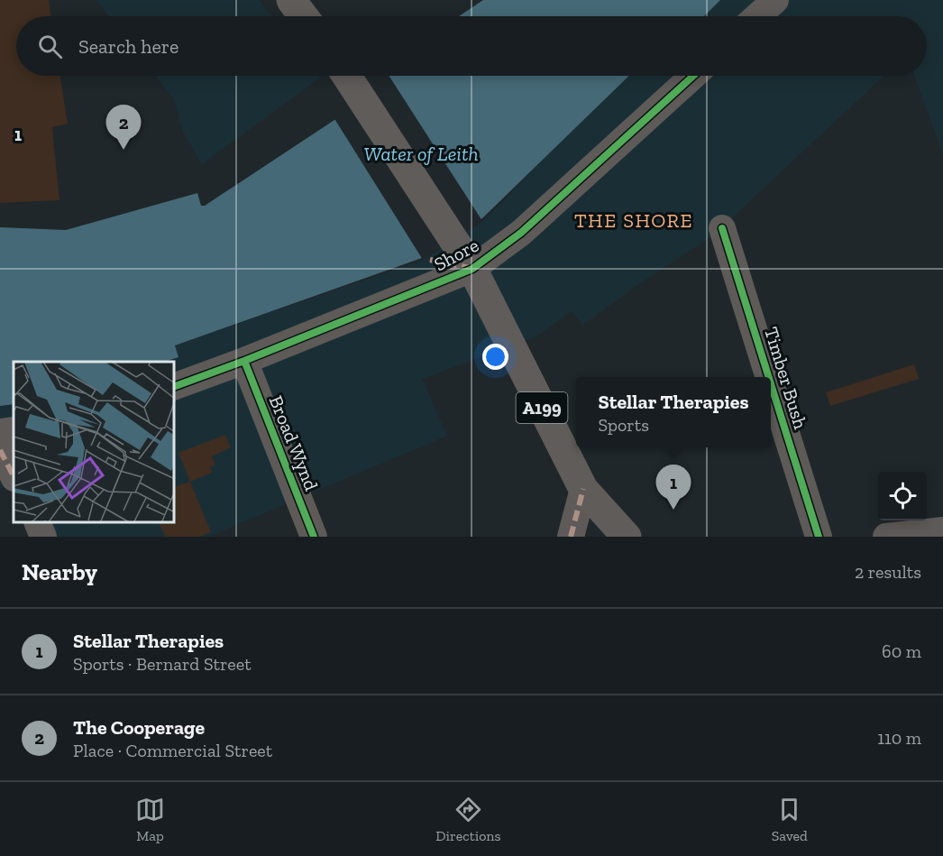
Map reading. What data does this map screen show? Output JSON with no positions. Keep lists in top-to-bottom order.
{
  "streets": {
    "main road": ["A199"],
    "street": ["Shore", "Timber Bush", "Broad Wynd"]
  },
  "crossings": [
    ["Shore", "A199"],
    ["Shore", "Broad Wynd"]
  ],
  "districts": ["THE SHORE"],
  "water": ["Water of Leith"],
  "page": {
    "search": "Search here",
    "pins": ["2", "1"],
    "popup": ["Stellar Therapies", "Sports"],
    "heading": ["Nearby", "2 results"],
    "list": [
      {
        "mark": "1",
        "name": "Stellar Therapies",
        "note": "Sports · Bernard Street",
        "value": "60 m"
      },
      {
        "mark": "2",
        "name": "The Cooperage",
        "note": "Place · Commercial Street",
        "value": "110 m"
      }
    ],
    "nav": ["Map", "Directions", "Saved"]
  },
  "grid": {
    "rows": ["1"]
  }
}
